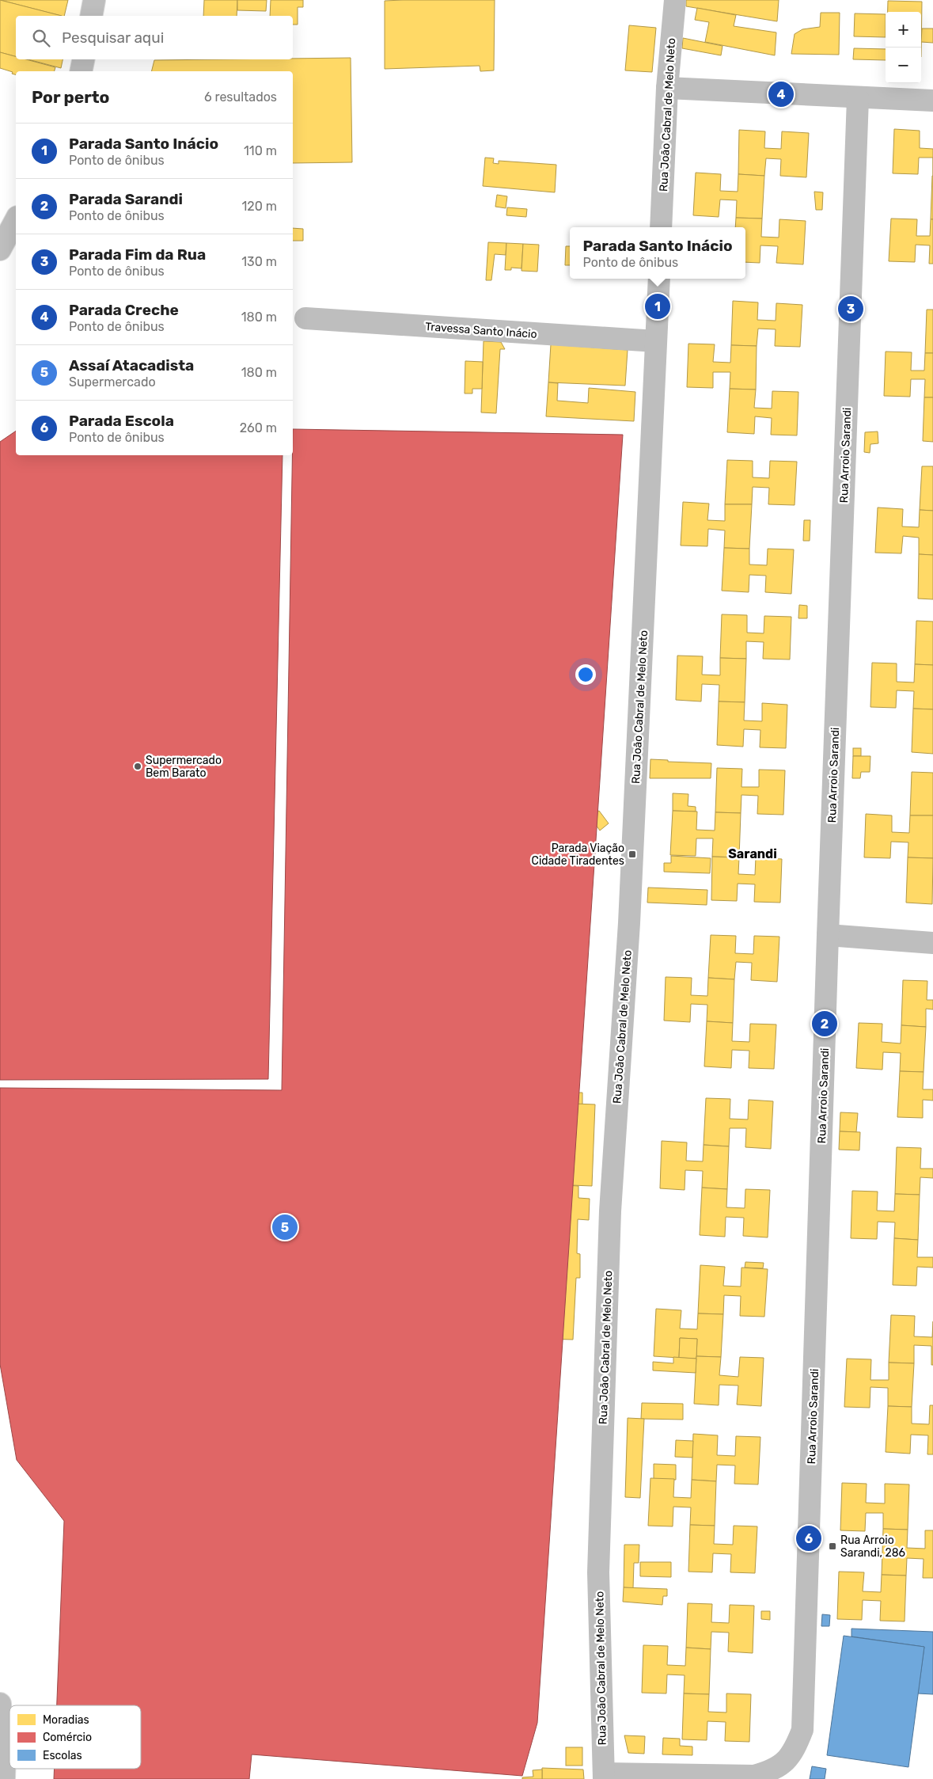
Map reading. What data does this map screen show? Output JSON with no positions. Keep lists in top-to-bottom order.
{
  "streets": {
    "street": ["Rua João Cabral de Melo Neto", "Travessa Santo Inácio", "Rua Arroio Sarandi"]
  },
  "crossings": [
    ["Rua João Cabral de Melo Neto", "Travessa Santo Inácio"],
    ["Rua João Cabral de Melo Neto", "Rua Arroio Sarandi"]
  ],
  "districts": ["Sarandi"],
  "places": {
    "other": ["Supermercado Bem Barato"],
    "transit": ["Parada Viação Cidade Tiradentes", "Rua Arroio Sarandi, 286"]
  },
  "legend": ["Moradias", "Comércio", "Escolas"],
  "page": {
    "map_buttons": ["+", "−"],
    "search": "Pesquisar aqui",
    "heading": ["Por perto", "6 resultados"],
    "pins": [
      "4",
      "1",
      "3",
      "2",
      "5",
      "6"
    ],
    "list": [
      {
        "mark": "1",
        "name": "Parada Santo Inácio",
        "note": "Ponto de ônibus",
        "value": "110 m"
      },
      {
        "mark": "2",
        "name": "Parada Sarandi",
        "note": "Ponto de ônibus",
        "value": "120 m"
      },
      {
        "mark": "3",
        "name": "Parada Fim da Rua",
        "note": "Ponto de ônibus",
        "value": "130 m"
      },
      {
        "mark": "4",
        "name": "Parada Creche",
        "note": "Ponto de ônibus",
        "value": "180 m"
      },
      {
        "mark": "5",
        "name": "Assaí Atacadista",
        "note": "Supermercado",
        "value": "180 m"
      },
      {
        "mark": "6",
        "name": "Parada Escola",
        "note": "Ponto de ônibus",
        "value": "260 m"
      }
    ],
    "popup": ["Parada Santo Inácio", "Ponto de ônibus"]
  }
}
